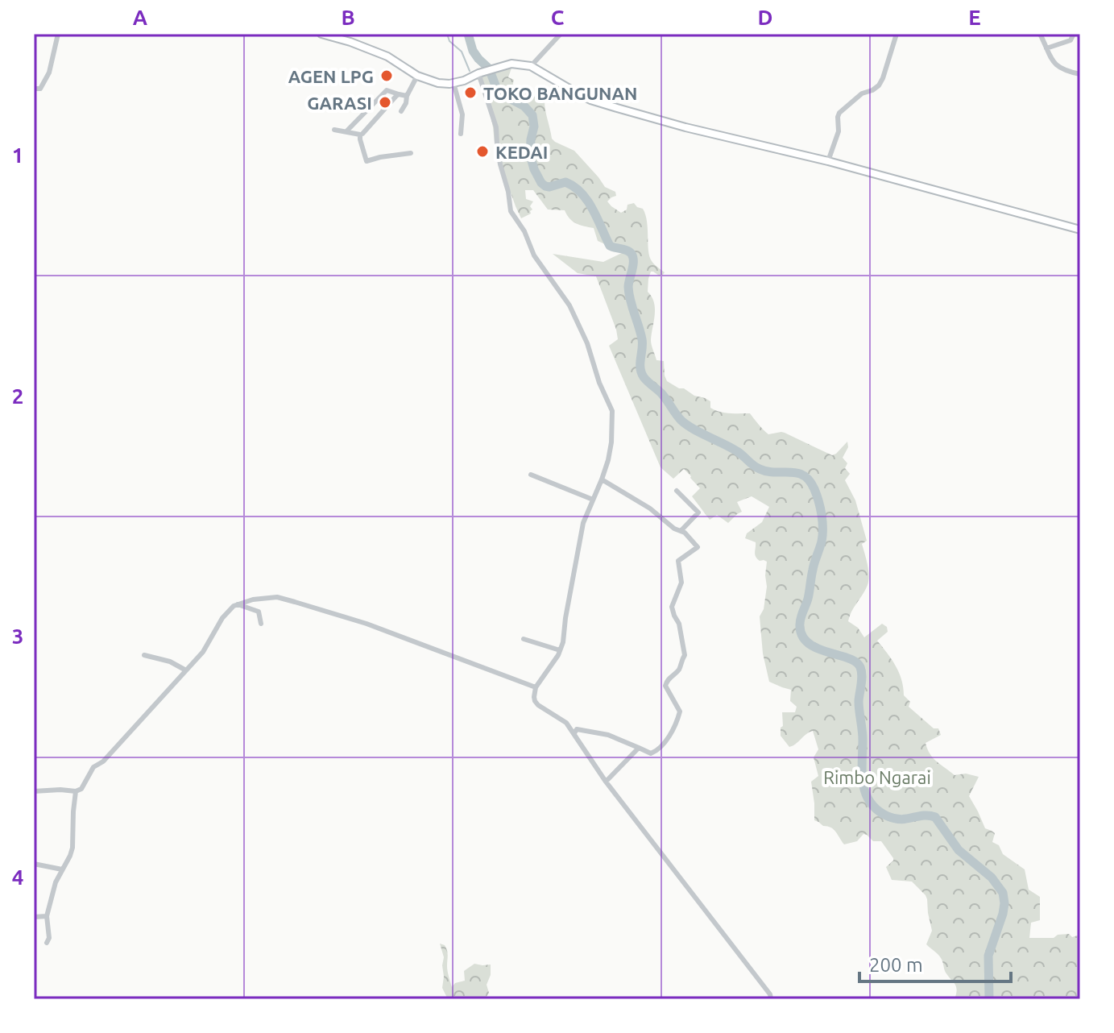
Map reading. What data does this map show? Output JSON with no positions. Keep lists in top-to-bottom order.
{
  "parks": ["Rimbo Ngarai"],
  "places": [
    "AGEN LPG",
    "TOKO BANGUNAN",
    "GARASI",
    "KEDAI"
  ],
  "scale_bar": "200 m",
  "grid": {
    "columns": [
      "A",
      "B",
      "C",
      "D",
      "E"
    ],
    "rows": [
      "1",
      "2",
      "3",
      "4"
    ]
  }
}
